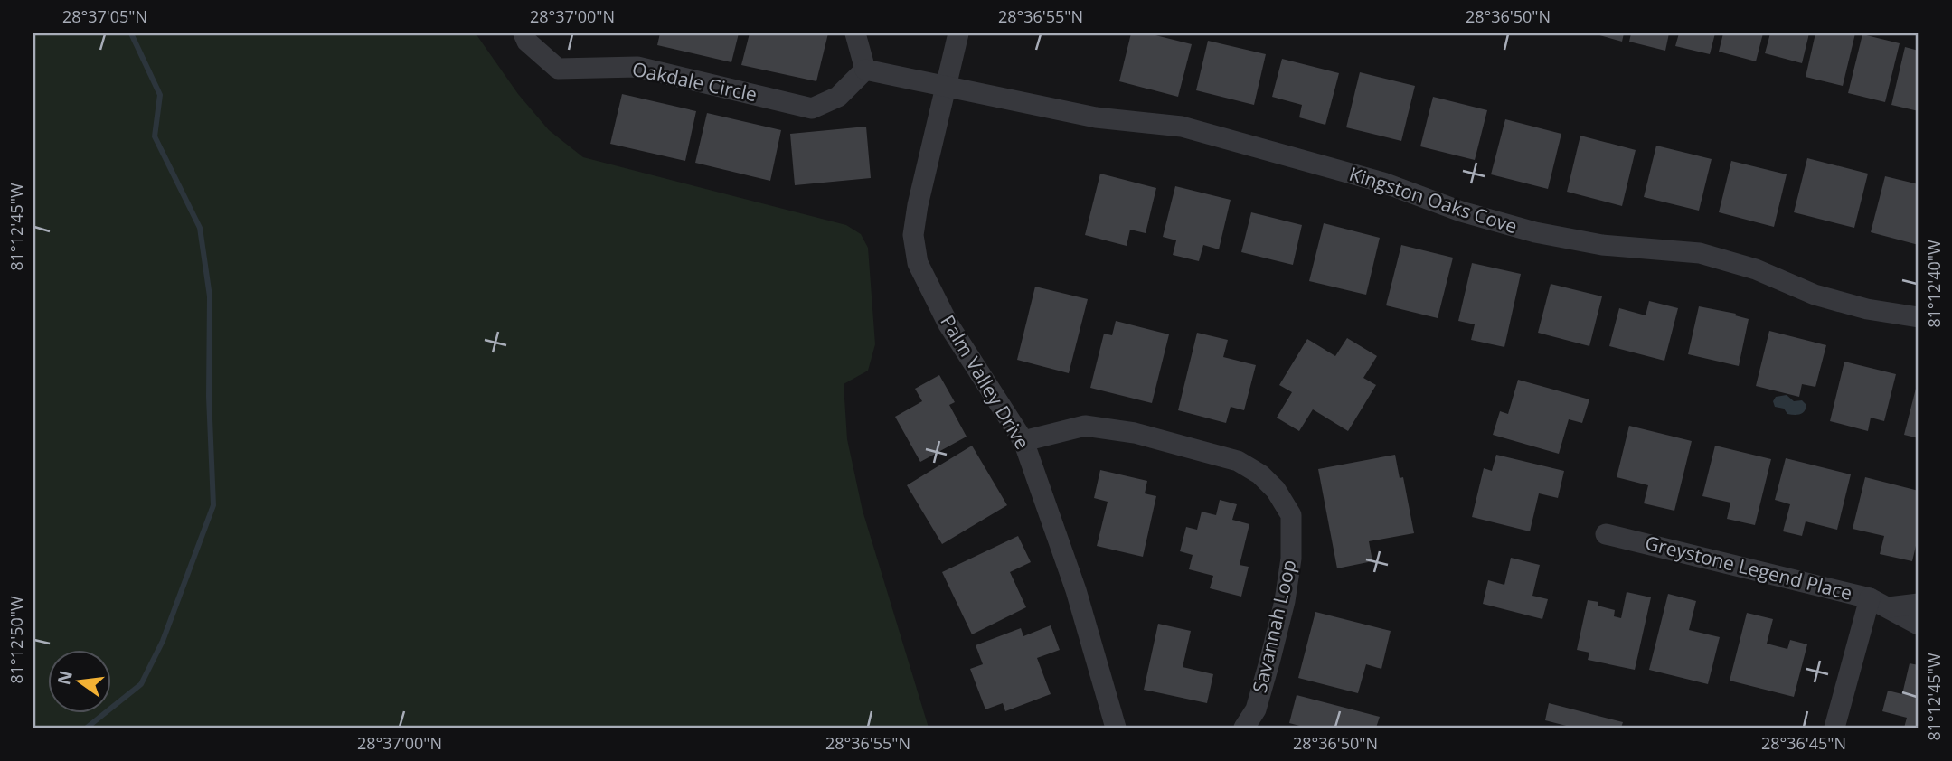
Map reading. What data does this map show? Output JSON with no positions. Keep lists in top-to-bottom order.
{
  "streets": {
    "street": [
      "Oakdale Circle",
      "Kingston Oaks Cove",
      "Palm Valley Drive",
      "Greystone Legend Place",
      "Savannah Loop"
    ]
  },
  "crossings": [
    ["Kingston Oaks Cove", "Palm Valley Drive"],
    ["Palm Valley Drive", "Savannah Loop"]
  ],
  "north": "left",
  "coordinates": [
    "28°37'05\"N",
    "28°37'00\"N",
    "28°36'55\"N",
    "28°36'50\"N",
    "81°12'45\"W",
    "81°12'40\"W",
    "81°12'50\"W",
    "28°36'45\"N"
  ]
}
